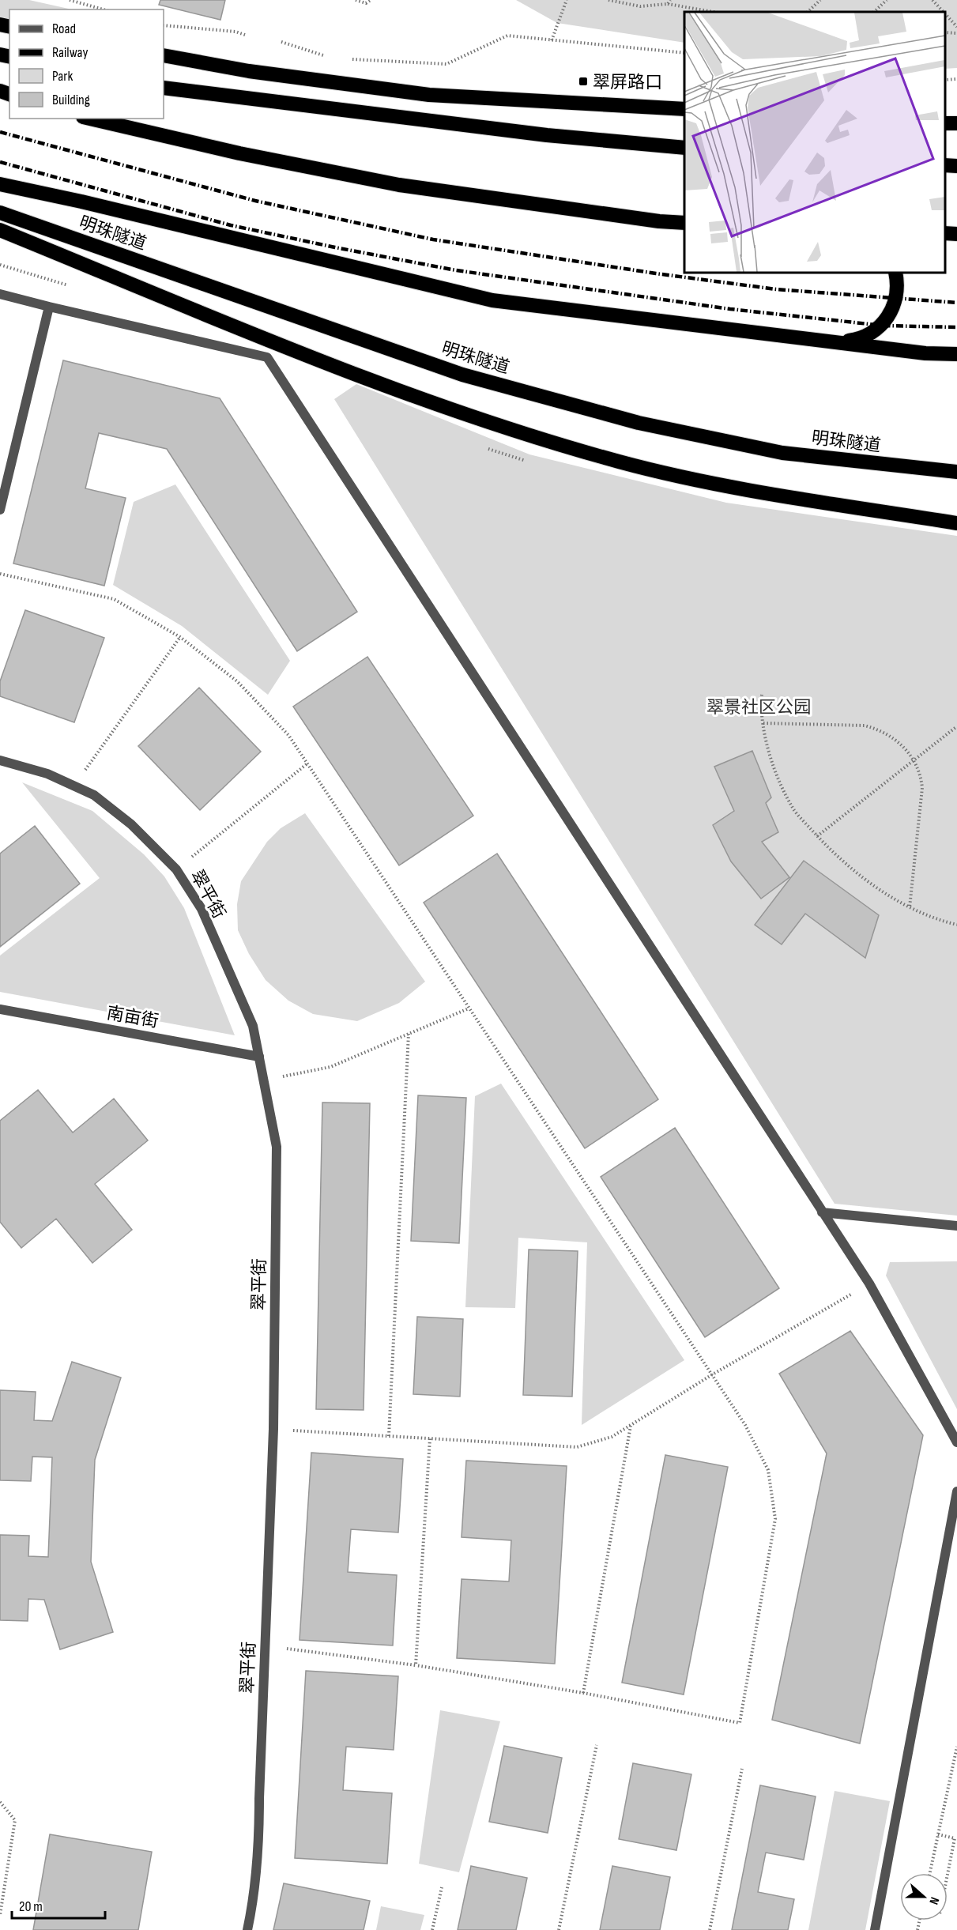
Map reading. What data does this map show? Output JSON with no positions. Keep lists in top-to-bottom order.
{
  "streets": {
    "highway": ["明珠隧道"],
    "street": ["翠平街", "南亩街"]
  },
  "crossings": [
    ["翠平街", "南亩街"]
  ],
  "parks": ["翠景社区公园"],
  "places": {
    "transit": ["翠屏路口"]
  },
  "legend": [
    "Road",
    "Railway",
    "Park",
    "Building"
  ],
  "scale_bar": "20 m",
  "north": "right"
}
